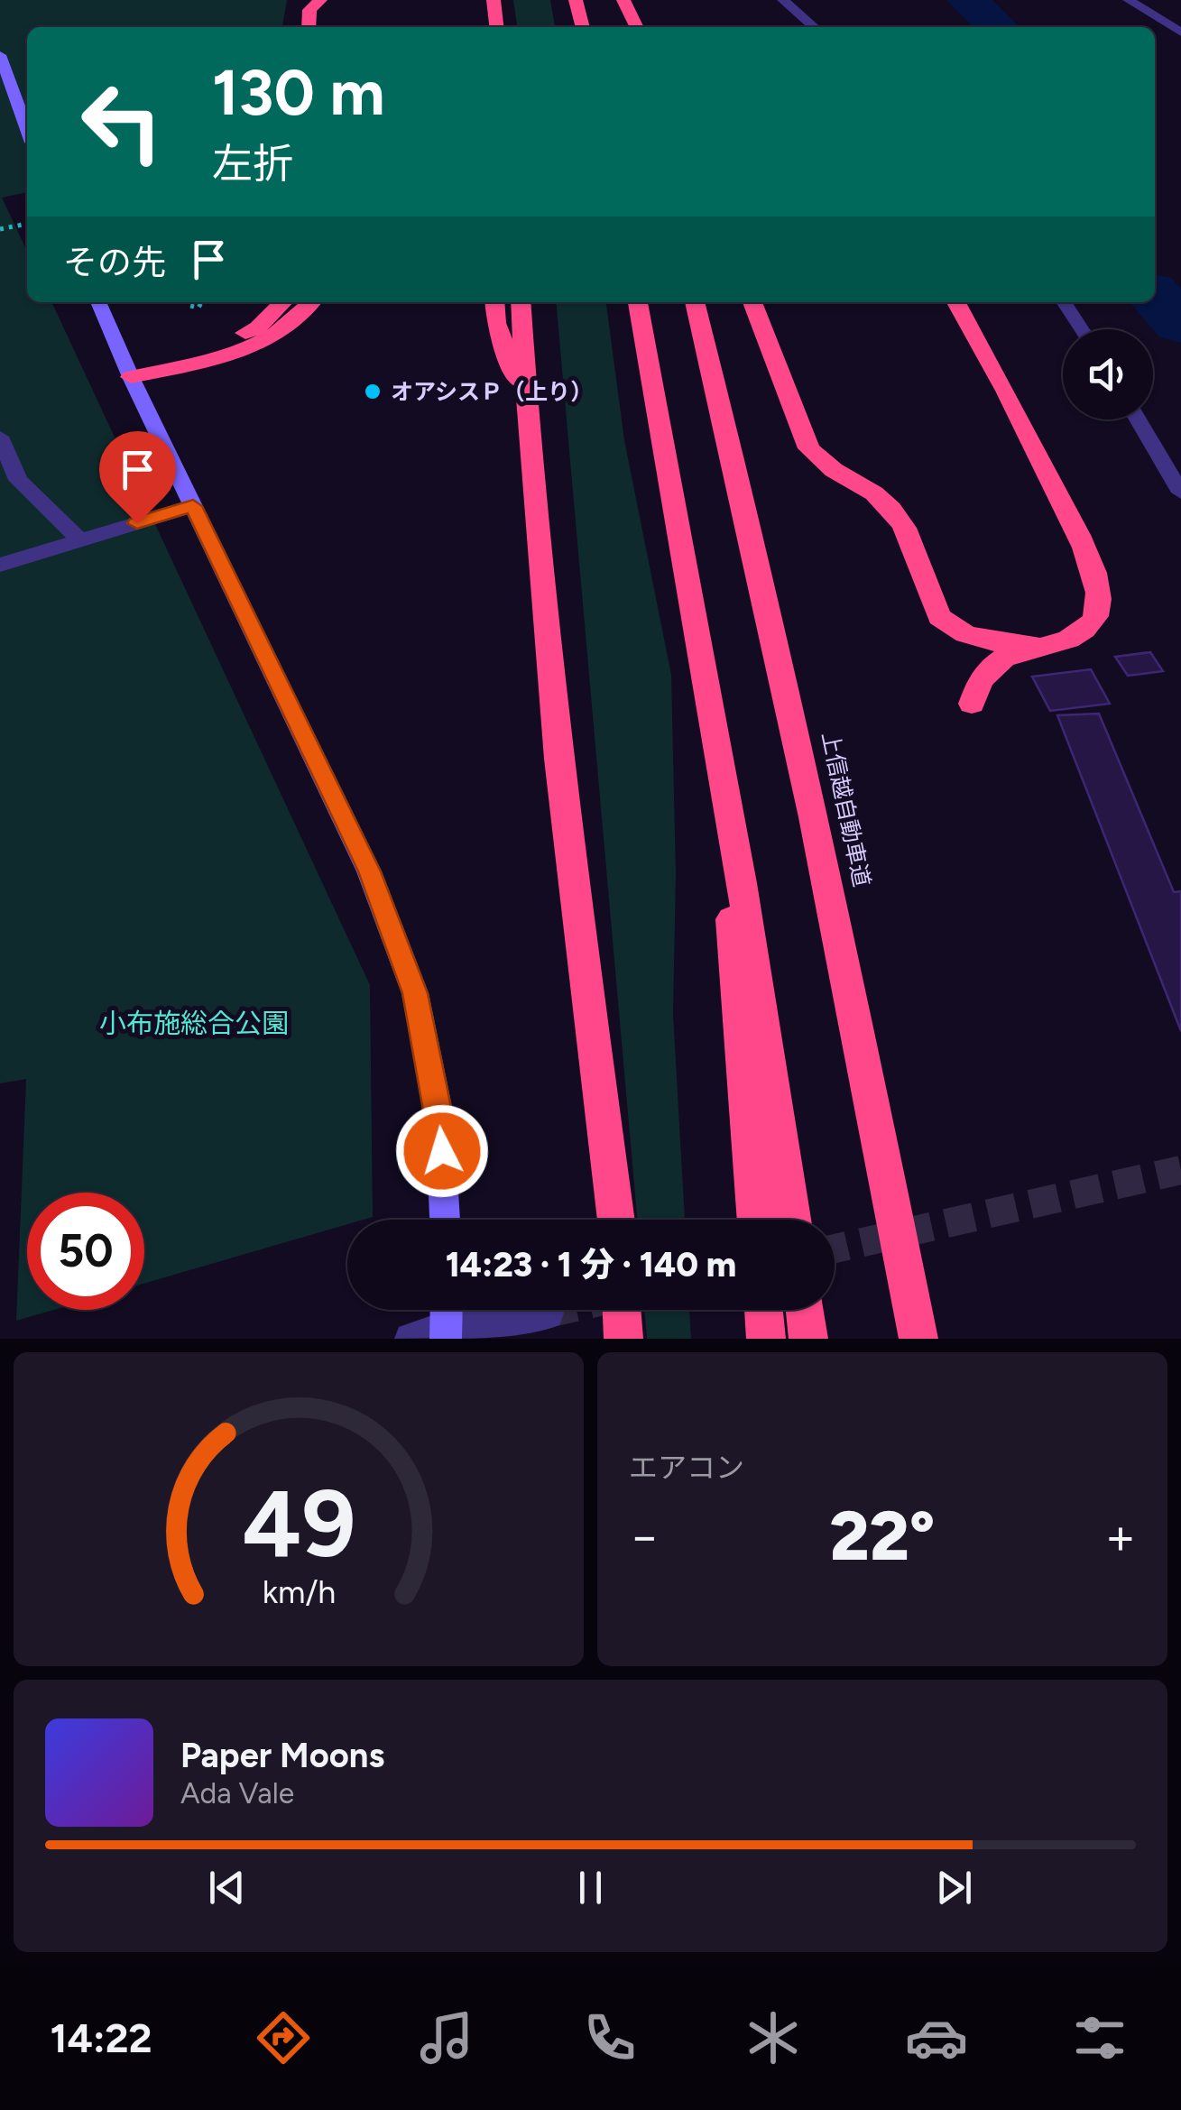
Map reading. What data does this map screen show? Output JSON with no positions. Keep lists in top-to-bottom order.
{
  "streets": {
    "highway": ["上信越自動車道"]
  },
  "parks": ["小布施総合公園"],
  "places": ["オアシスＰ（上り）"],
  "page": {
    "turn": ["130 m", "左折"],
    "then": "その先",
    "limit": "50",
    "trip": "14:23 · 1 分 · 140 m",
    "tile": "エアコン",
    "heat": ["−", "22°", "+"],
    "song": ["Paper Moons", "Ada Vale"],
    "tabs": "14:22",
    "gauge": ["49", "km/h"]
  }
}
